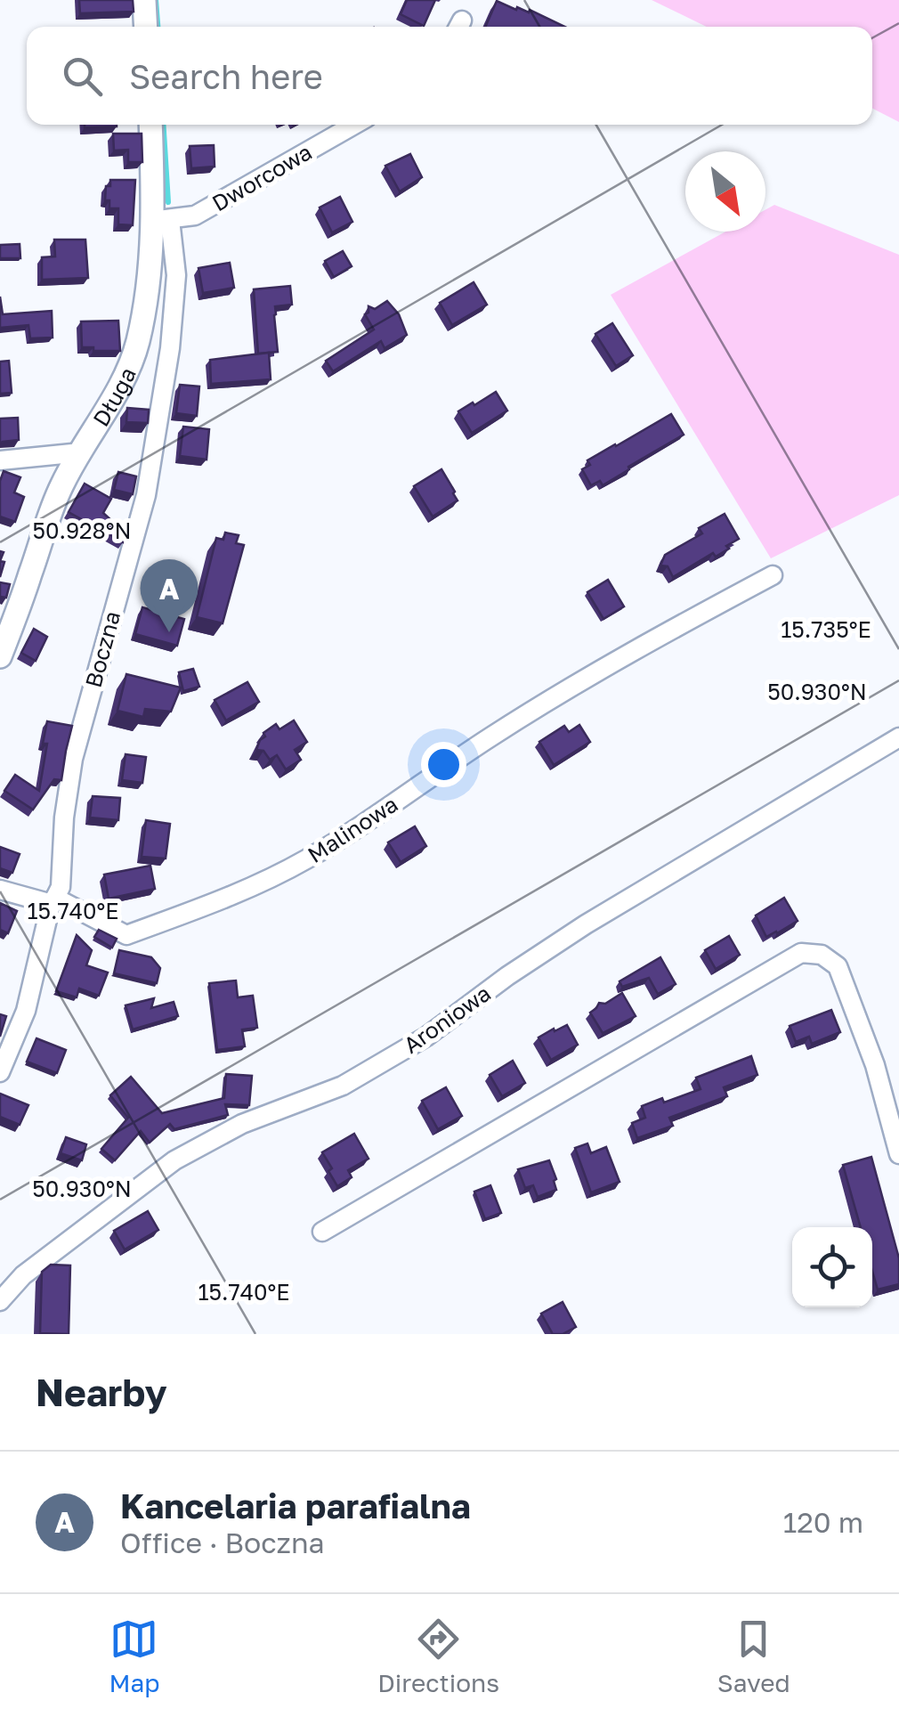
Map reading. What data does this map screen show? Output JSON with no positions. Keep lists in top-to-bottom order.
{
  "streets": {
    "street": [
      "Dworcowa",
      "Długa",
      "Boczna",
      "Malinowa",
      "Aroniowa"
    ]
  },
  "crossings": [
    ["Dworcowa", "Długa"],
    ["Dworcowa", "Boczna"],
    ["Długa", "Boczna"],
    ["Boczna", "Malinowa"]
  ],
  "north": "bottom right",
  "page": {
    "search": "Search here",
    "pins": "A",
    "heading": "Nearby",
    "list": [
      {
        "mark": "A",
        "name": "Kancelaria parafialna",
        "note": "Office · Boczna",
        "value": "120 m"
      }
    ],
    "nav": ["Map", "Directions", "Saved"]
  },
  "coordinates": [
    "50.928°N",
    "15.735°E",
    "50.930°N",
    "15.740°E"
  ]
}
